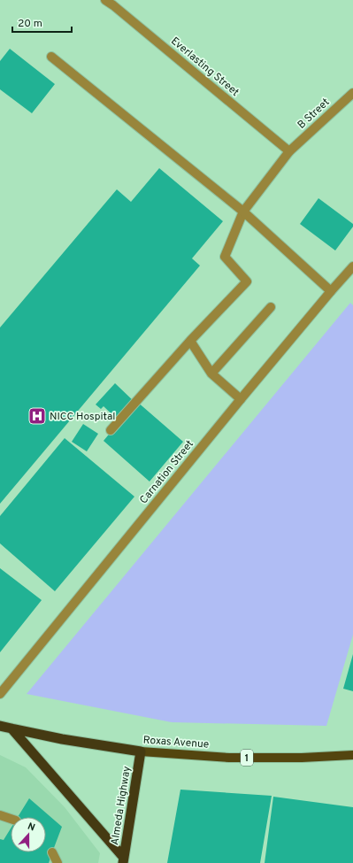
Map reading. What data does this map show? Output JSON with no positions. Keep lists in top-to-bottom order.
{
  "streets": {
    "highway": ["Roxas Avenue", "1", "Almeda Highway"],
    "street": ["Everlasting Street", "B Street", "Carnation Street"]
  },
  "crossings": [
    ["Everlasting Street", "B Street"],
    ["Roxas Avenue", "Almeda Highway"]
  ],
  "places": {
    "hospital": ["NICC Hospital"]
  },
  "scale_bar": "20 m",
  "north": "top"
}
